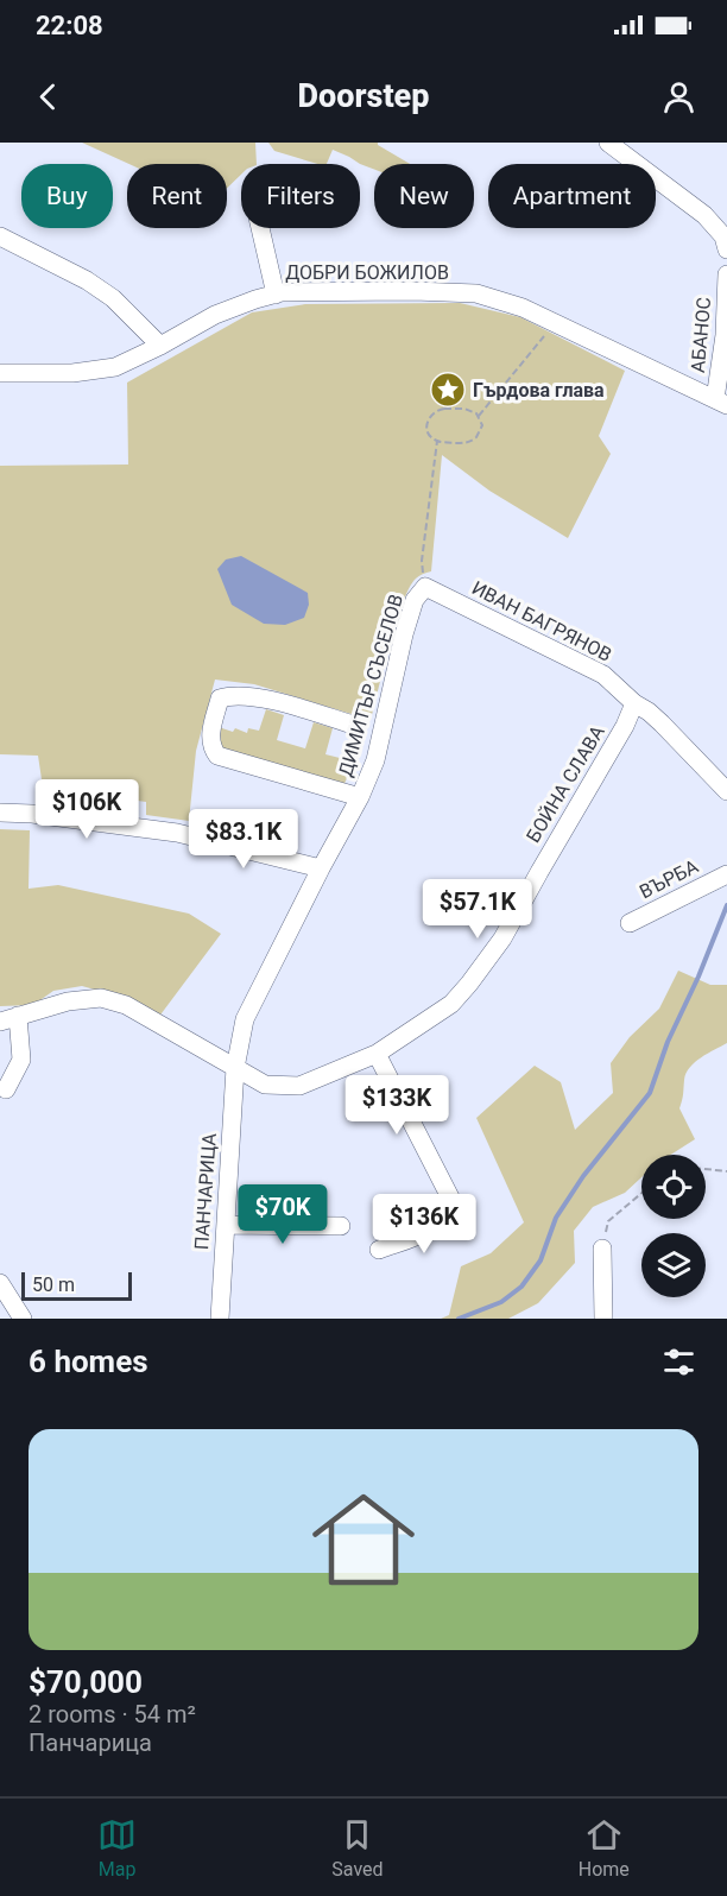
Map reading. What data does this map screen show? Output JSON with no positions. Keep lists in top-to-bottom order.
{
  "streets": {
    "street": [
      "ДОБРИ БОЖИЛОВ",
      "АБАНОС",
      "ИВАН БАГРЯНОВ",
      "ДИМИТЪР СЪСЕЛОВ",
      "БОЙНА СЛАВА",
      "ВЪРБА",
      "ПАНЧАРИЦА"
    ]
  },
  "crossings": [
    ["ДОБРИ БОЖИЛОВ", "АБАНОС"],
    ["ИВАН БАГРЯНОВ", "ДИМИТЪР СЪСЕЛОВ"],
    ["ИВАН БАГРЯНОВ", "БОЙНА СЛАВА"],
    ["ДИМИТЪР СЪСЕЛОВ", "БОЙНА СЛАВА"],
    ["ДИМИТЪР СЪСЕЛОВ", "ПАНЧАРИЦА"],
    ["БОЙНА СЛАВА", "ПАНЧАРИЦА"]
  ],
  "places": {
    "place": ["Гърдова глава"]
  },
  "scale_bar": "50 m",
  "page": {
    "status": "22:08",
    "header": "Doorstep",
    "chip": [
      "Buy",
      "Rent",
      "Filters",
      "New",
      "Apartment"
    ],
    "price": [
      "$106K",
      "$83.1K",
      "$57.1K",
      "$133K",
      "$70K",
      "$136K"
    ],
    "scale": "50 m",
    "heading": "6 homes",
    "list": [
      {
        "name": "$70,000",
        "note": "2 rooms · 54 m² · Панчарица"
      }
    ],
    "tabs": ["Map", "Saved", "Home"]
  }
}
